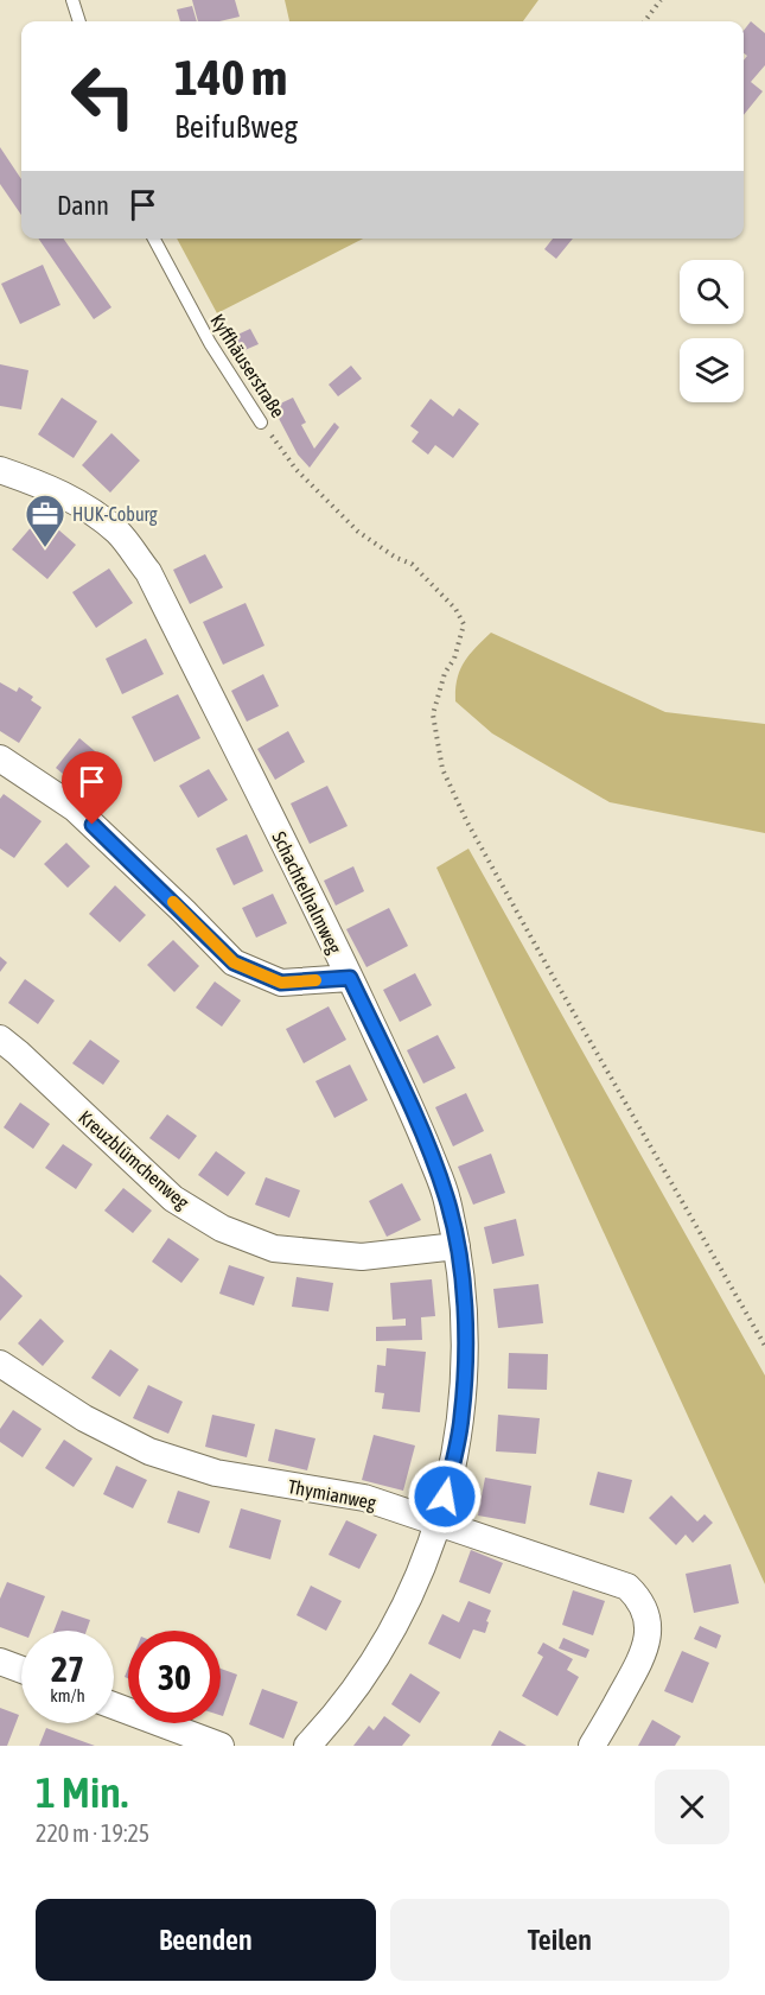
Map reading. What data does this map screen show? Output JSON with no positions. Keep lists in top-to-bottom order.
{
  "streets": {
    "street": ["Schachtelhalmweg", "Kreuzblümchenweg", "Thymianweg"],
    "lane": ["Kyffhäuserstraße"]
  },
  "crossings": [
    ["Schachtelhalmweg", "Kreuzblümchenweg"],
    ["Schachtelhalmweg", "Thymianweg"]
  ],
  "places": {
    "office": ["HUK-Coburg"]
  },
  "page": {
    "turn": ["140 m", "Beifußweg"],
    "then": "Dann",
    "speed": "27 km/h",
    "limit": "30",
    "heading": ["1 Min.", "220 m · 19:25"],
    "buttons": ["Beenden", "Teilen"]
  }
}
